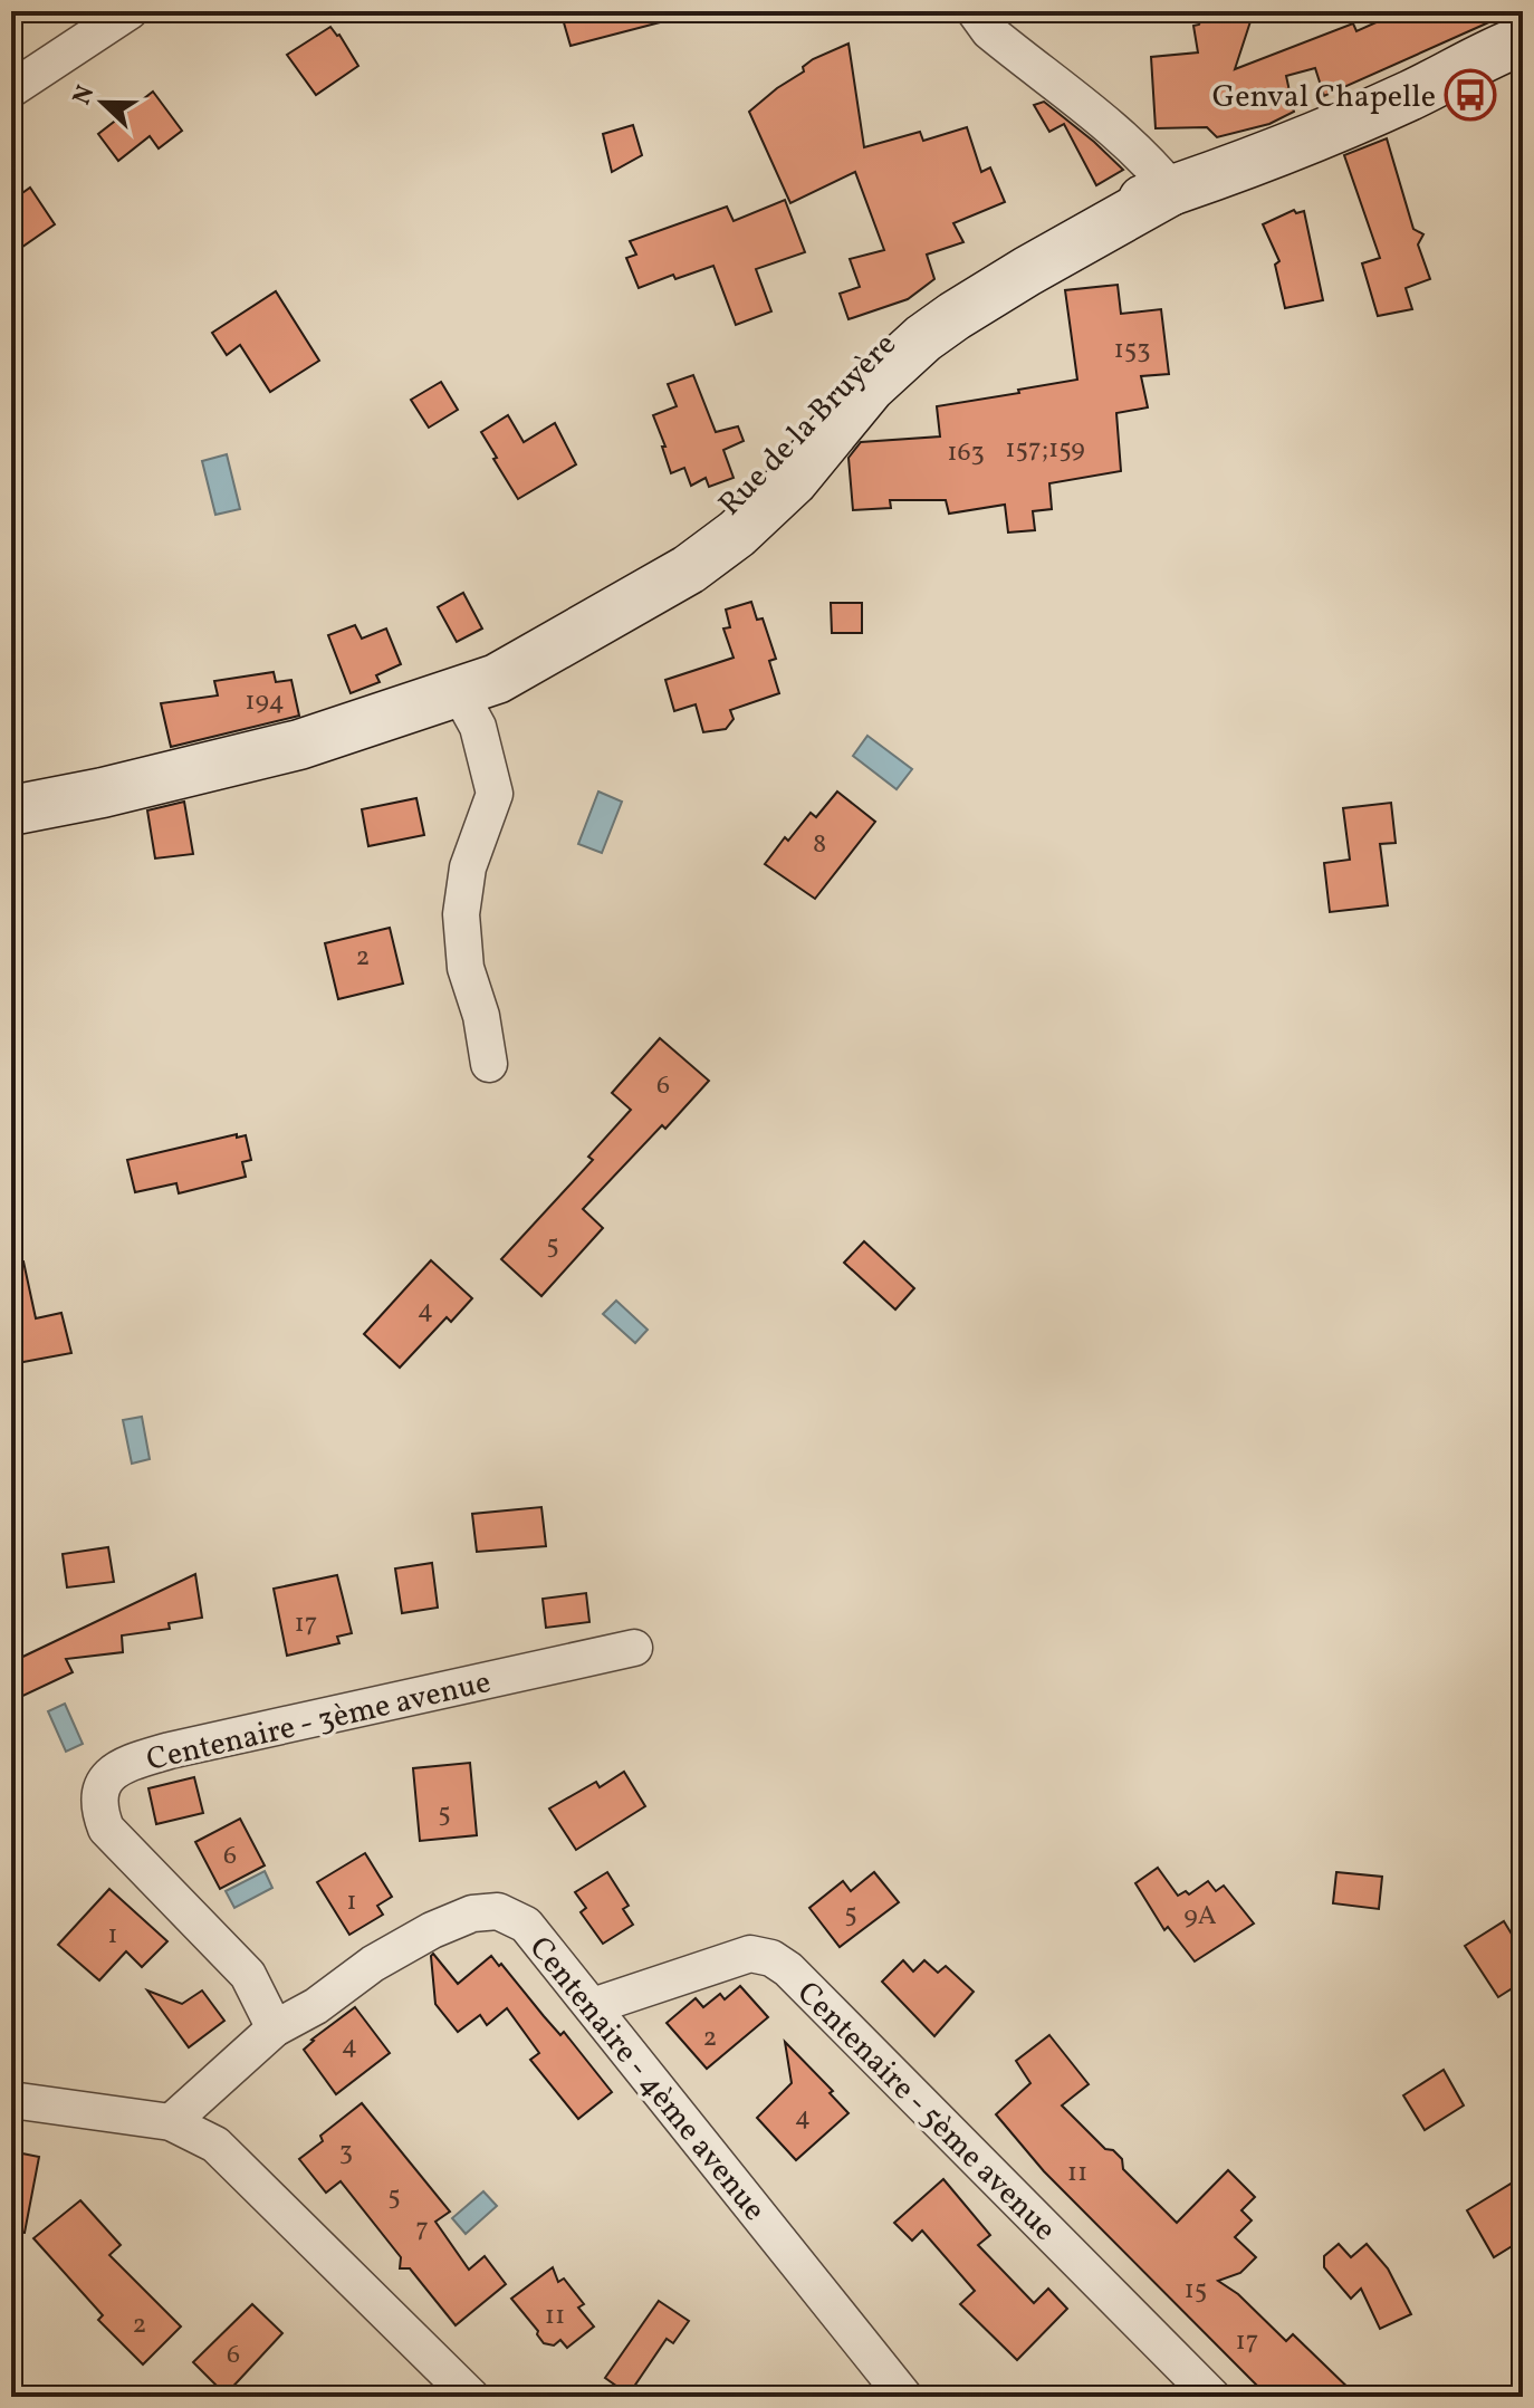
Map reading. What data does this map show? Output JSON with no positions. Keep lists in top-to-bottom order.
{
  "streets": {
    "main road": ["Rue de la Bruyère"],
    "street": ["Centenaire - 3ème avenue", "Centenaire - 4ème avenue", "Centenaire - 5ème avenue"]
  },
  "crossings": [
    ["Centenaire - 3ème avenue", "Centenaire - 4ème avenue"],
    ["Centenaire - 4ème avenue", "Centenaire - 5ème avenue"]
  ],
  "places": {
    "bus stop": ["Genval Chapelle"]
  },
  "house_numbers": [
    "153",
    "157;159",
    "163",
    "194",
    "8",
    "2",
    "6",
    "5",
    "4",
    "17",
    "5",
    "6",
    "1",
    "5",
    "9A",
    "1",
    "2",
    "4",
    "4",
    "3",
    "11",
    "5",
    "7",
    "15",
    "11",
    "2",
    "17",
    "6"
  ],
  "north": "left"
}
